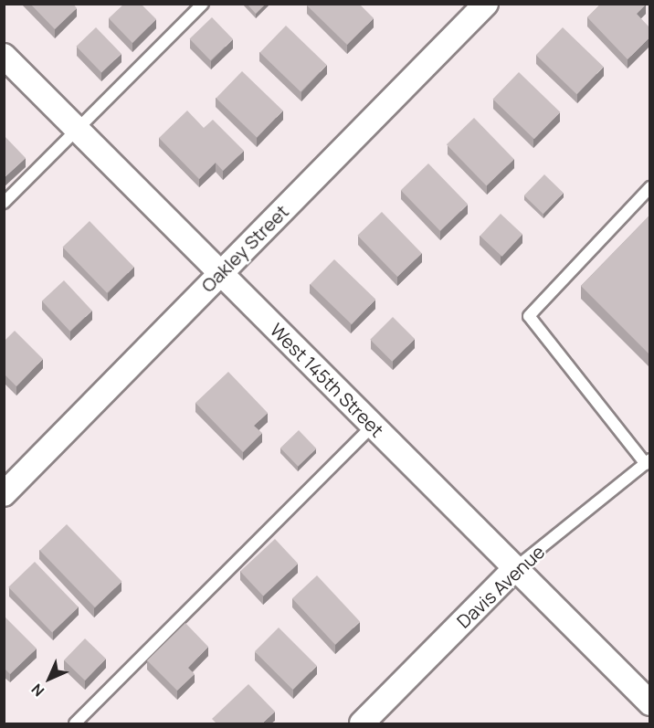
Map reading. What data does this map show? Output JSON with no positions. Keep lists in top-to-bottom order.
{
  "streets": {
    "street": ["Oakley Street", "West 145th Street", "Davis Avenue"]
  },
  "crossings": [
    ["Oakley Street", "West 145th Street"],
    ["West 145th Street", "Davis Avenue"]
  ],
  "north": "bottom left"
}
